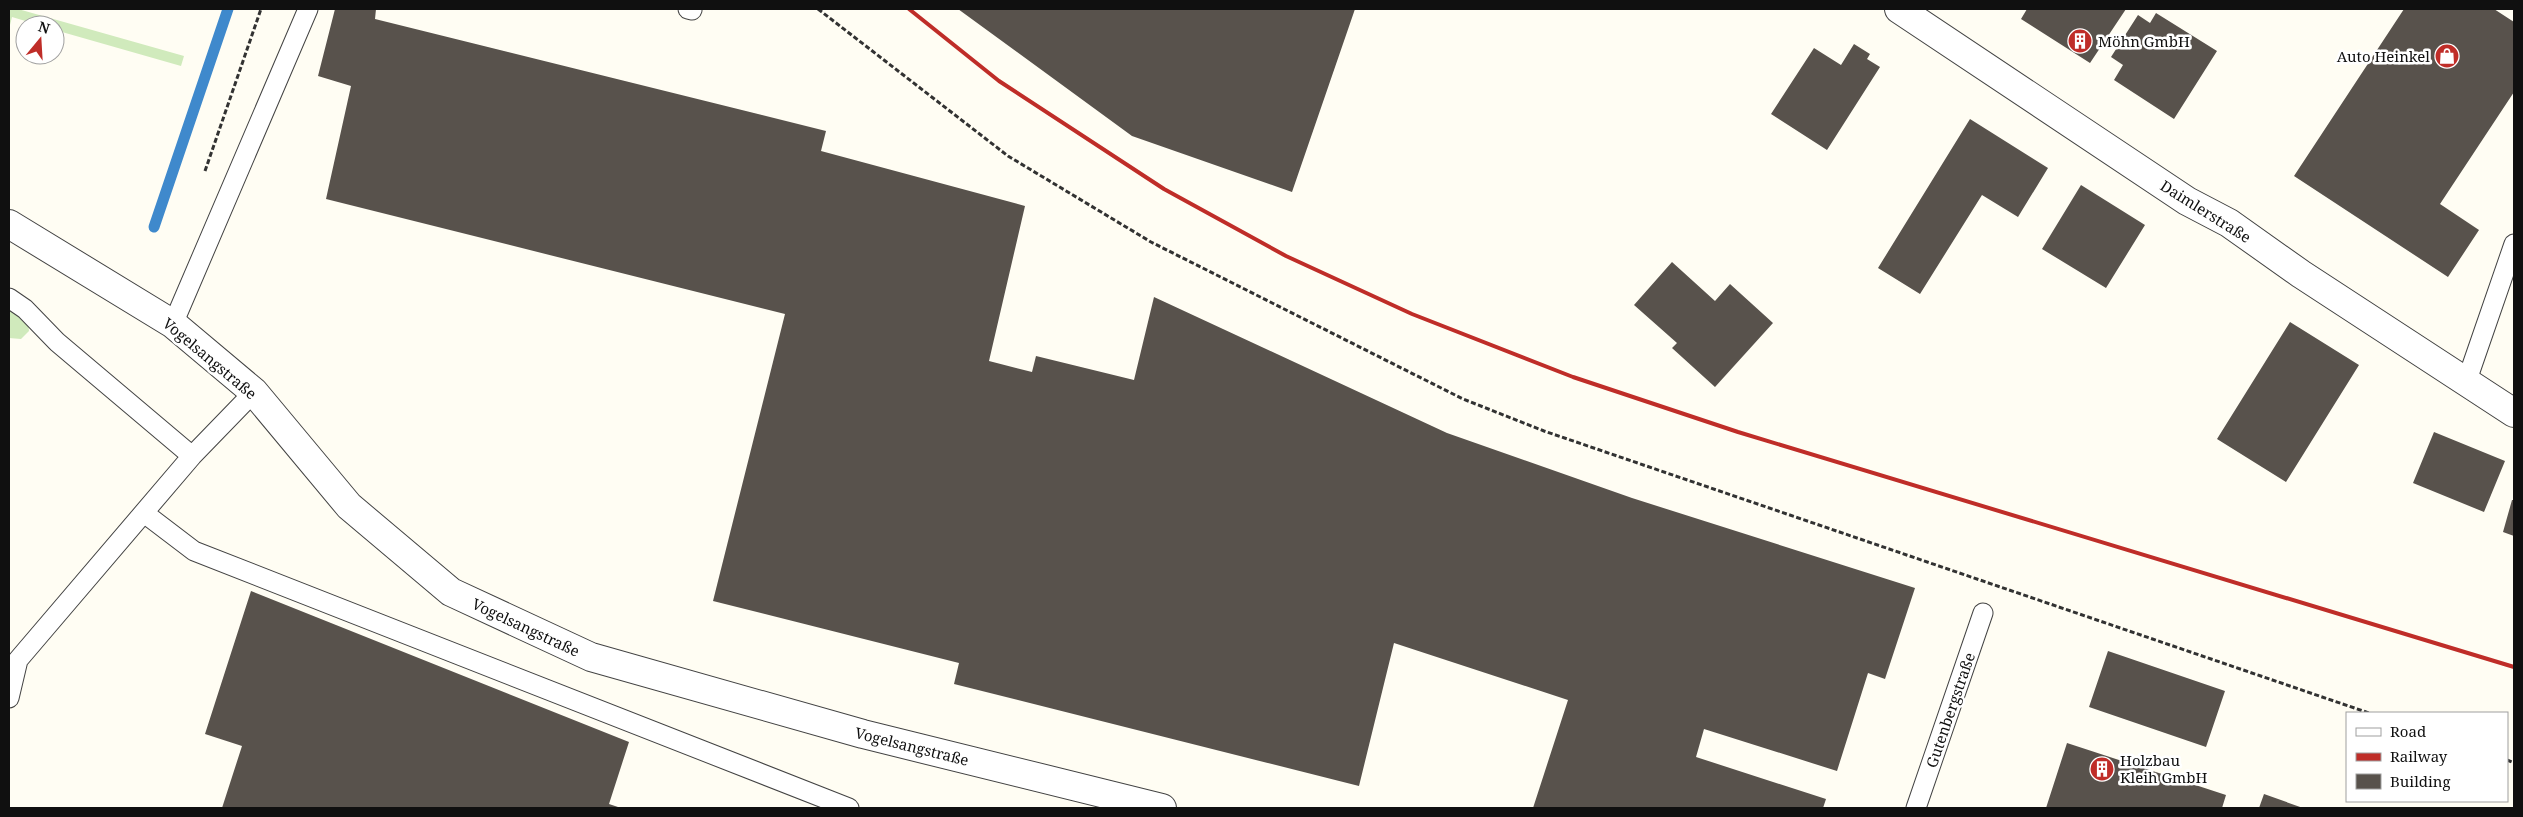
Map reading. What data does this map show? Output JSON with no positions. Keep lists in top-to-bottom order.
{
  "streets": {
    "street": ["Daimlerstraße", "Vogelsangstraße"],
    "lane": ["Gutenbergstraße"]
  },
  "places": {
    "building": ["Möhn GmbH", "Holzbau Kleih GmbH"],
    "shop": ["Auto Heinkel"]
  },
  "legend": ["Road", "Railway", "Building"],
  "north": "top"
}
